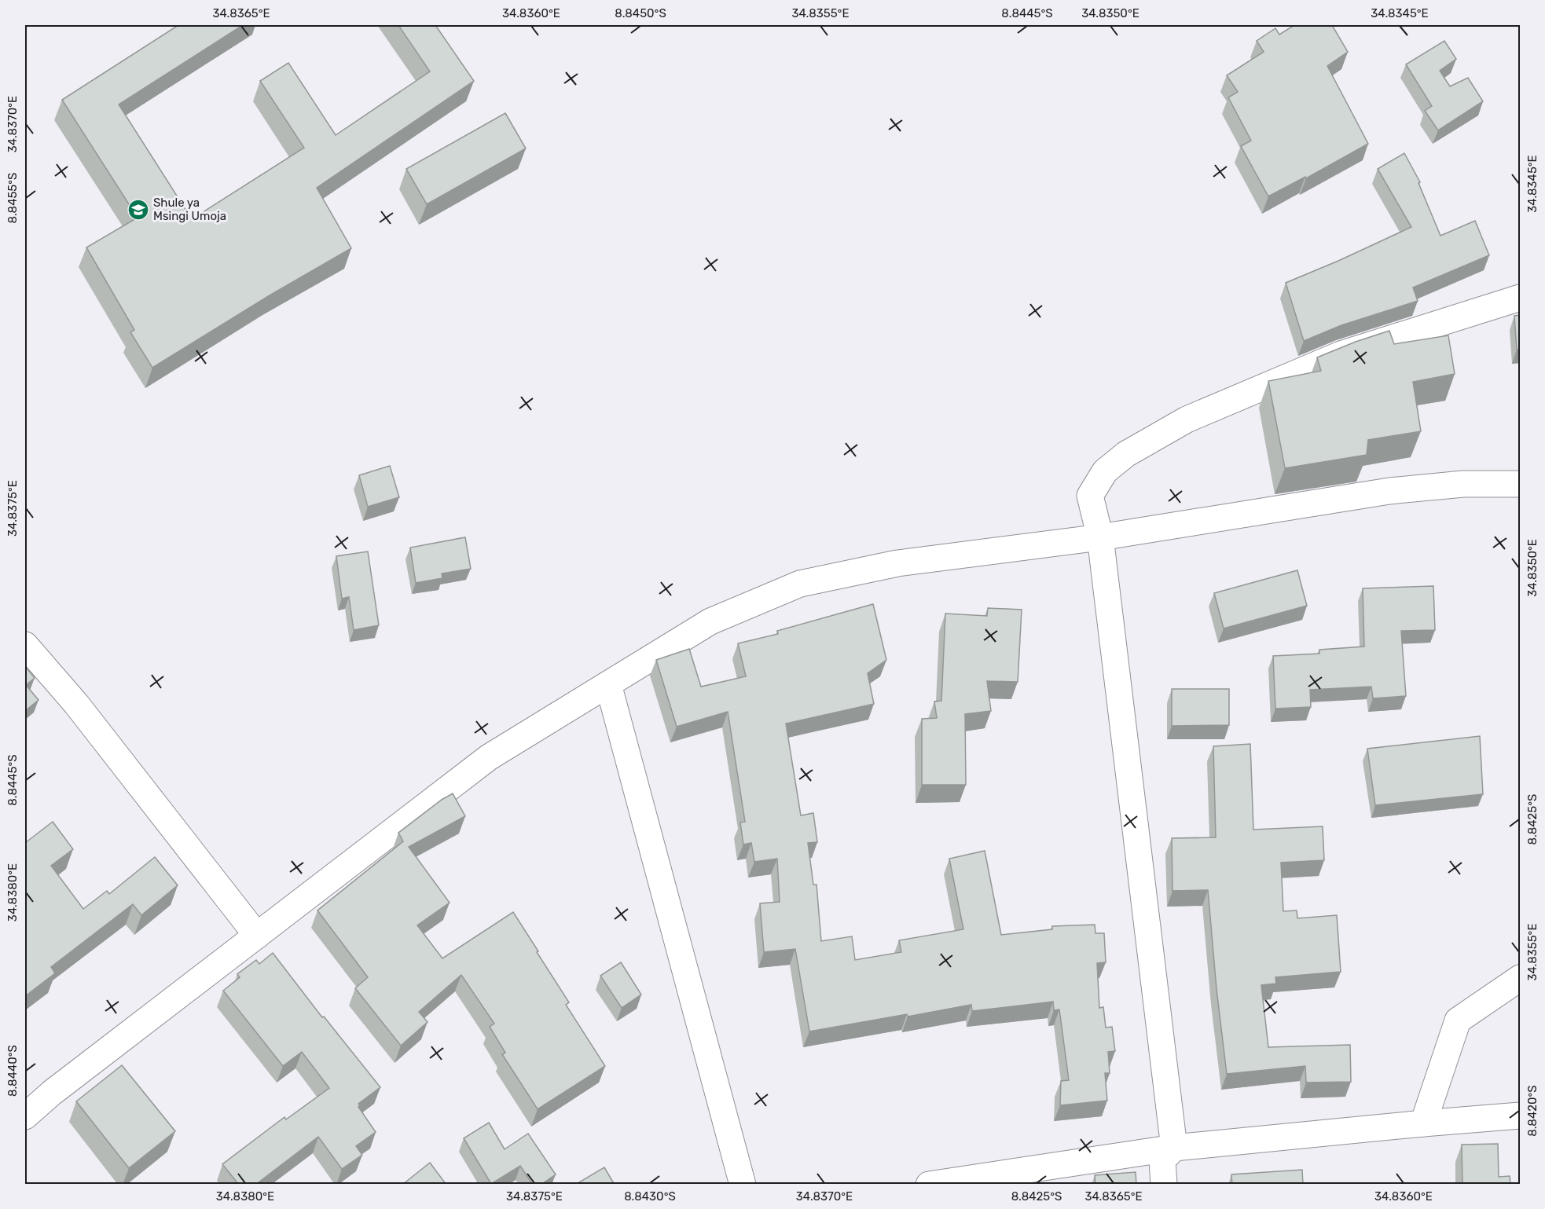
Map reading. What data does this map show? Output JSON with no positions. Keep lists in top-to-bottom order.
{
  "places": {
    "school or university": ["Shule ya Msingi Umoja"]
  },
  "coordinates": [
    "34.8365°E",
    "34.8360°E",
    "8.8450°S",
    "34.8355°E",
    "8.8445°S",
    "34.8350°E",
    "34.8345°E",
    "34.8370°E",
    "8.8455°S",
    "34.8375°E",
    "8.8425°S",
    "34.8380°E",
    "8.8440°S",
    "8.8420°S",
    "8.8430°S"
  ]
}
